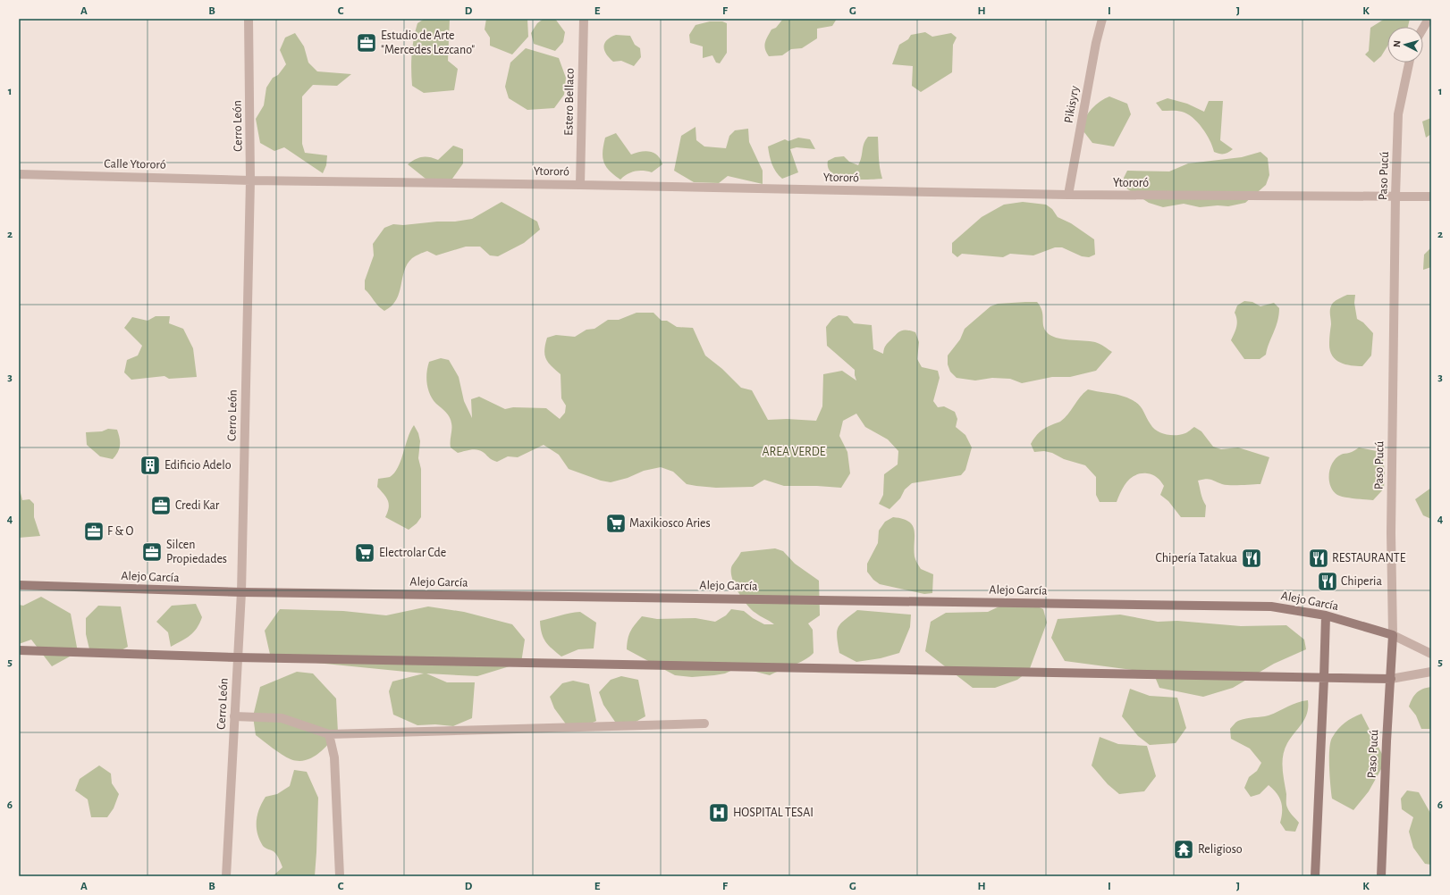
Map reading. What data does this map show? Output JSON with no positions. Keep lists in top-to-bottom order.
{
  "streets": {
    "street": [
      "Estero Bellaco",
      "Pikisyry",
      "Cerro León",
      "Calle Ytororó",
      "Ytororó",
      "Paso Pucú",
      "Alejo García"
    ]
  },
  "crossings": [
    ["Estero Bellaco", "Ytororó"],
    ["Pikisyry", "Ytororó"],
    ["Cerro León", "Calle Ytororó"],
    ["Cerro León", "Ytororó"],
    ["Cerro León", "Alejo García"],
    ["Calle Ytororó", "Ytororó"],
    ["Ytororó", "Paso Pucú"],
    ["Paso Pucú", "Alejo García"]
  ],
  "parks": ["AREA VERDE"],
  "places": {
    "office": [
      "Estudio de Arte \"Mercedes Lezcano\"",
      "Credi Kar",
      "F & O",
      "Silcen Propiedades"
    ],
    "building": ["Edificio Adelo"],
    "supermarket": ["Maxikiosco Aries", "Electrolar Cde"],
    "restaurant": ["Chipería Tatakua", "RESTAURANTE", "Chiperia"],
    "hospital": ["HOSPITAL TESAI"],
    "temple": ["Religioso"]
  },
  "north": "left",
  "grid": {
    "columns": [
      "A",
      "B",
      "C",
      "D",
      "E",
      "F",
      "G",
      "H",
      "I",
      "J",
      "K"
    ],
    "rows": [
      "1",
      "2",
      "3",
      "4",
      "5",
      "6"
    ]
  }
}
